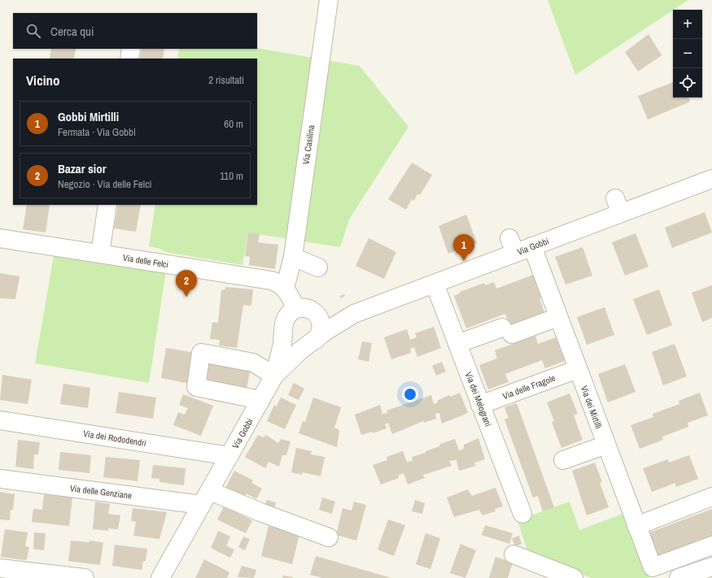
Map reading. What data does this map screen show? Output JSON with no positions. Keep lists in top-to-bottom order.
{
  "streets": {
    "street": [
      "Via Casilina",
      "Via Gobbi",
      "Via delle Felci",
      "Via delle Fragole",
      "Via dei Melograni",
      "Via dei Mirtilli",
      "Via dei Rododendri",
      "Via delle Genziane"
    ]
  },
  "crossings": [
    ["Via Casilina", "Via delle Felci"],
    ["Via Gobbi", "Via delle Felci"],
    ["Via Gobbi", "Via dei Melograni"],
    ["Via Gobbi", "Via dei Mirtilli"],
    ["Via Gobbi", "Via dei Rododendri"],
    ["Via Gobbi", "Via delle Genziane"],
    ["Via delle Fragole", "Via dei Melograni"],
    ["Via delle Fragole", "Via dei Mirtilli"]
  ],
  "page": {
    "map_buttons": ["+", "−"],
    "search": "Cerca qui",
    "heading": ["Vicino", "2 risultati"],
    "list": [
      {
        "mark": "1",
        "name": "Gobbi Mirtilli",
        "note": "Fermata · Via Gobbi",
        "value": "60 m"
      },
      {
        "mark": "2",
        "name": "Bazar sior",
        "note": "Negozio · Via delle Felci",
        "value": "110 m"
      }
    ],
    "pins": ["1", "2"]
  }
}
